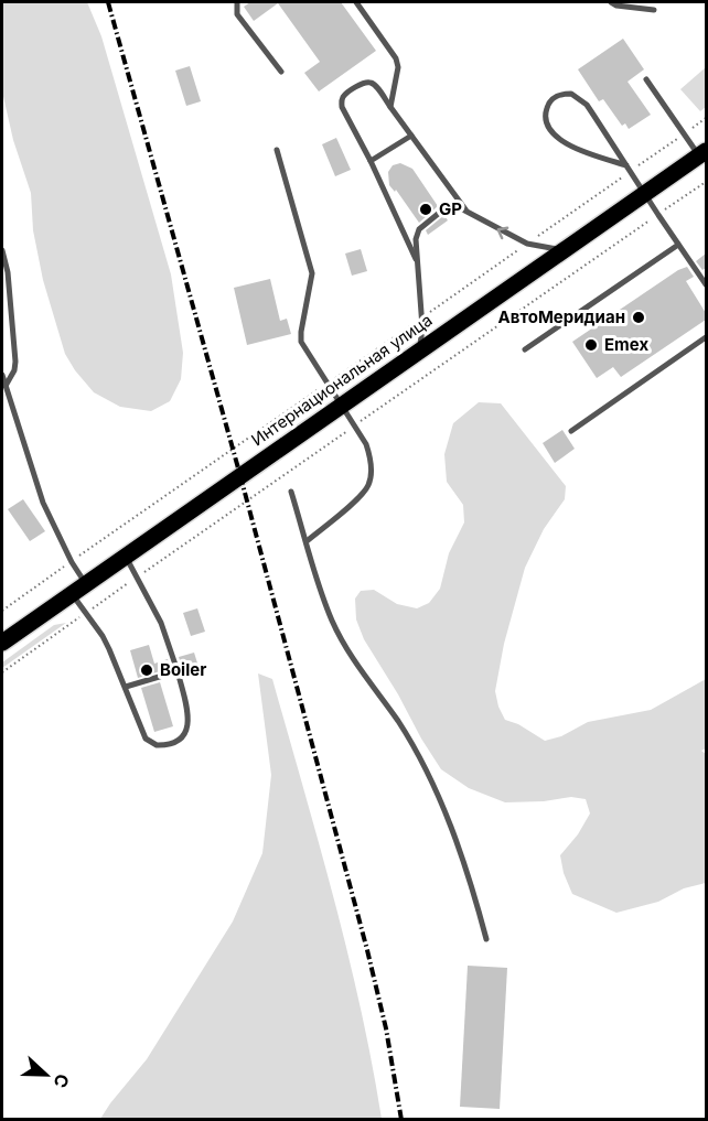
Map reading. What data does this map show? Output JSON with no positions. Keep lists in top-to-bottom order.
{
  "streets": {
    "main road": ["Интернациональная улица"]
  },
  "places": [
    "GP",
    "АвтоМеридиан",
    "Emex",
    "Boiler"
  ],
  "north": "right"
}
